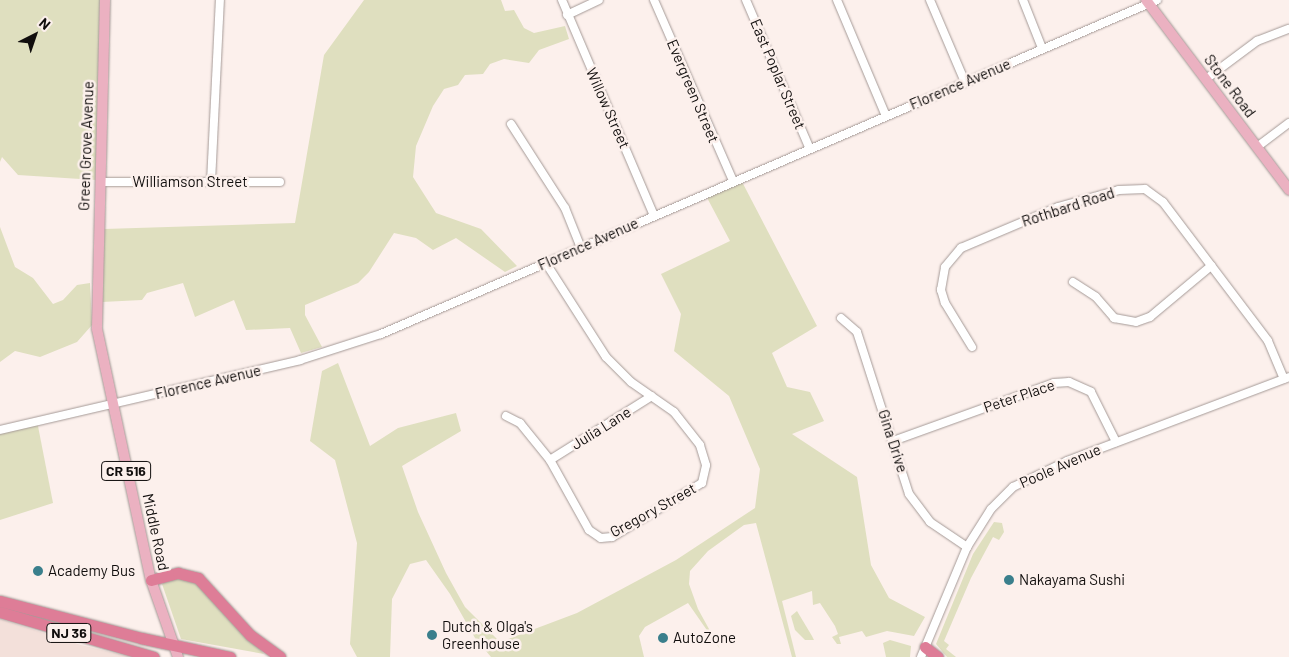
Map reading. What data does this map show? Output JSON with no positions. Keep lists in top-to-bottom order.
{
  "streets": {
    "highway": ["NJ 36"],
    "main road": [
      "Stone Road",
      "Green Grove Avenue",
      "CR 516",
      "Middle Road"
    ],
    "street": [
      "East Poplar Street",
      "Florence Avenue",
      "Evergreen Street",
      "Willow Street",
      "Williamson Street",
      "Rothbard Road",
      "Peter Place",
      "Julia Lane",
      "Gina Drive",
      "Poole Avenue",
      "Gregory Street"
    ]
  },
  "crossings": [
    ["East Poplar Street", "Florence Avenue"],
    ["Florence Avenue", "Stone Road"],
    ["Florence Avenue", "Evergreen Street"],
    ["Florence Avenue", "Willow Street"],
    ["Florence Avenue", "Gregory Street"],
    ["Florence Avenue", "Middle Road"],
    ["Green Grove Avenue", "Williamson Street"],
    ["Green Grove Avenue", "Middle Road"],
    ["Rothbard Road", "Poole Avenue"],
    ["Peter Place", "Gina Drive"],
    ["Peter Place", "Poole Avenue"],
    ["Julia Lane", "Gregory Street"],
    ["Gina Drive", "Poole Avenue"],
    ["Middle Road", "NJ 36"]
  ],
  "places": [
    "Academy Bus",
    "Nakayama Sushi",
    "Dutch & Olga's Greenhouse",
    "AutoZone"
  ],
  "north": "top right"
}
